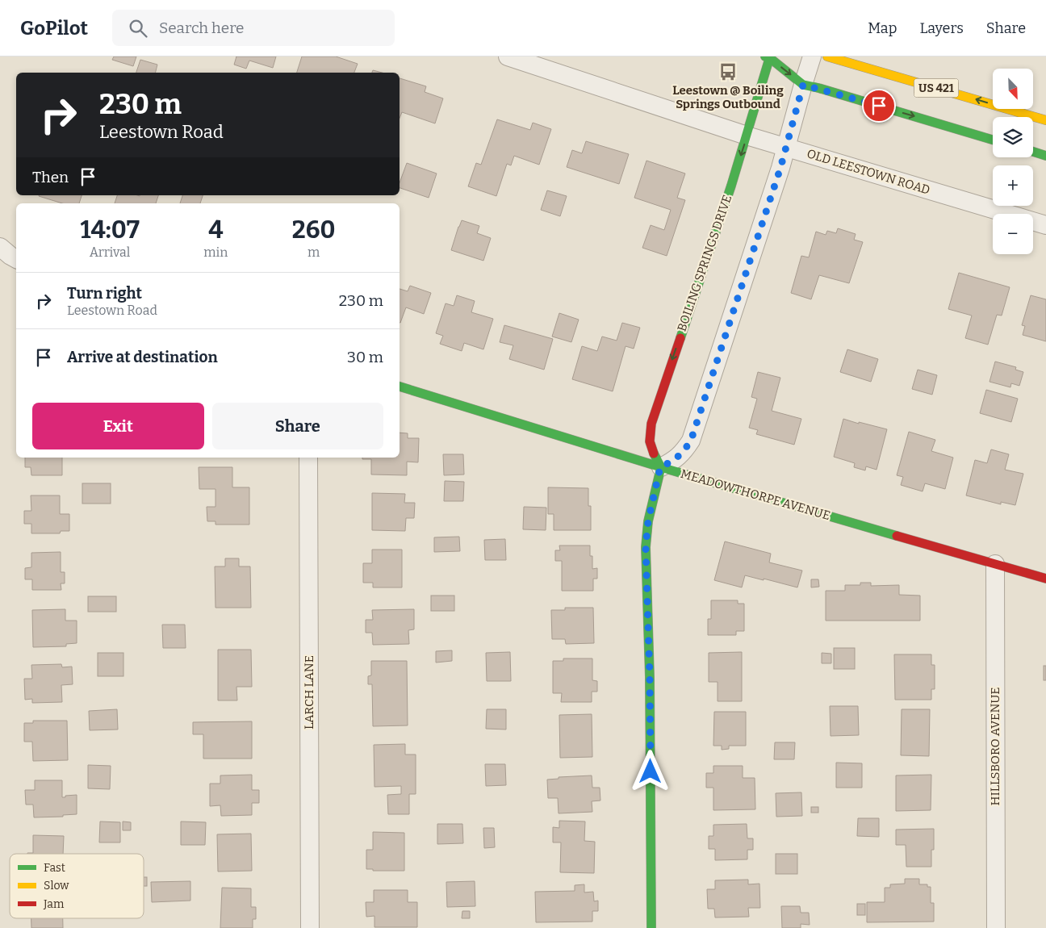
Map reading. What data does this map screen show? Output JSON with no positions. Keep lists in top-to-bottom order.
{
  "streets": {
    "street": [
      "US 421",
      "OLD LEESTOWN ROAD",
      "BOILING SPRINGS DRIVE",
      "MEADOWTHORPE AVENUE",
      "LARCH LANE",
      "HILLSBORO AVENUE"
    ]
  },
  "crossings": [
    ["OLD LEESTOWN ROAD", "BOILING SPRINGS DRIVE"],
    ["BOILING SPRINGS DRIVE", "MEADOWTHORPE AVENUE"],
    ["MEADOWTHORPE AVENUE", "HILLSBORO AVENUE"]
  ],
  "places": {
    "bus stop": ["Leestown @ Boiling Springs Outbound"]
  },
  "legend": ["Fast", "Slow", "Jam"],
  "north": "bottom right",
  "page": {
    "header": "GoPilot",
    "search": "Search here",
    "nav": ["Map", "Layers", "Share"],
    "map_buttons": ["+", "−"],
    "turn": ["230 m", "Leestown Road"],
    "then": "Then",
    "eta": [
      "14:07",
      "Arrival",
      "4",
      "min",
      "260",
      "m"
    ],
    "list": [
      {
        "name": "Turn right",
        "note": "Leestown Road",
        "value": "230 m"
      },
      {
        "name": "Arrive at destination",
        "value": "30 m"
      }
    ],
    "buttons": ["Exit", "Share"]
  }
}
